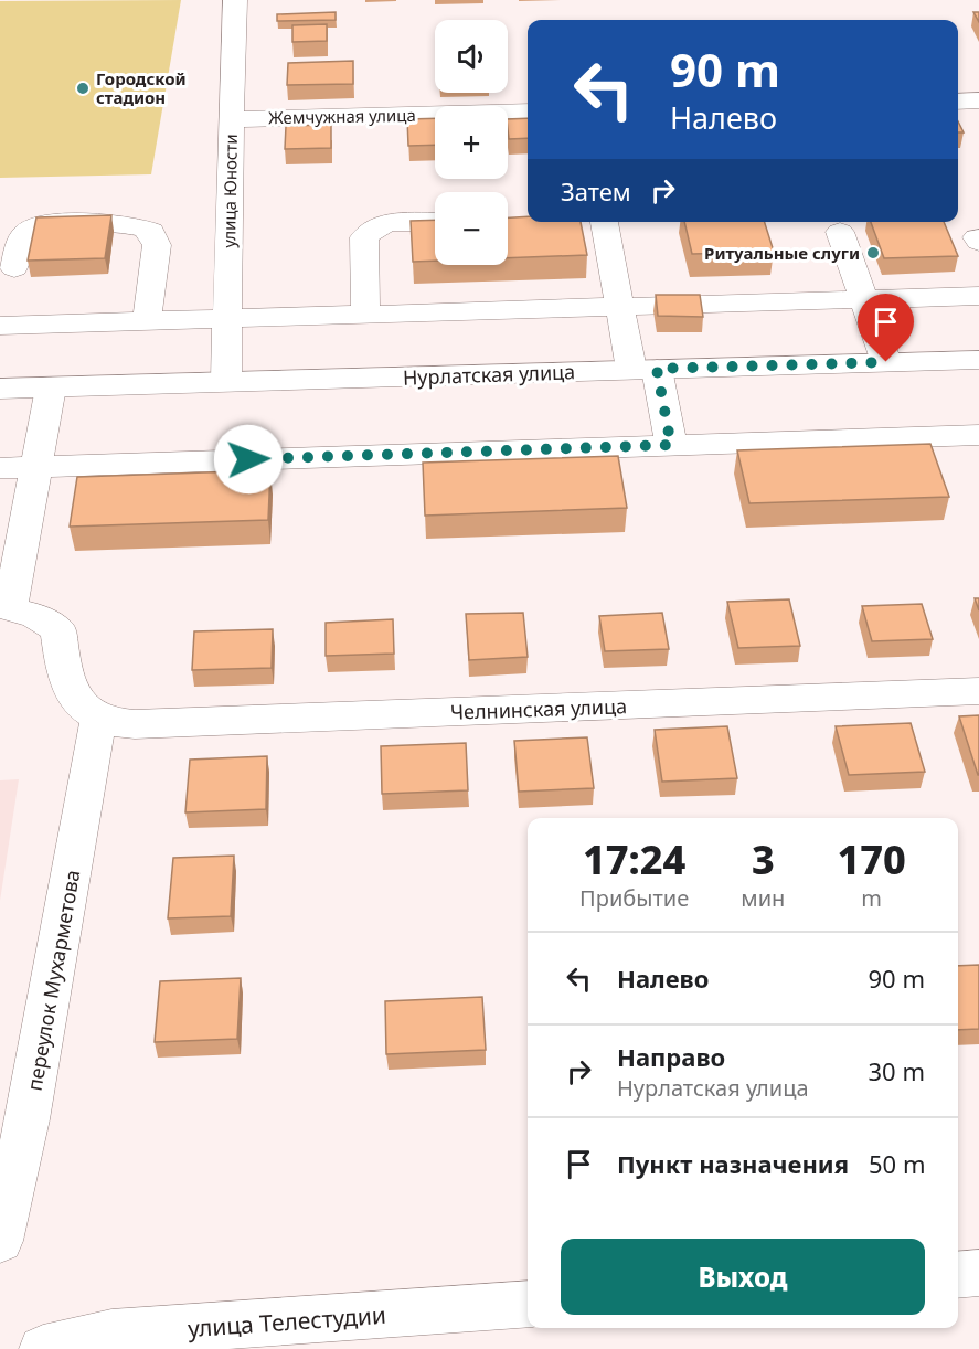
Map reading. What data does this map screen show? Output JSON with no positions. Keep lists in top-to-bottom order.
{
  "streets": {
    "street": [
      "Жемчужная улица",
      "улица Юности",
      "Нурлатская улица",
      "Челнинская улица",
      "переулок Мухарметова",
      "улица Телестудии"
    ]
  },
  "crossings": [
    ["Жемчужная улица", "улица Юности"],
    ["улица Юности", "Нурлатская улица"],
    ["Челнинская улица", "переулок Мухарметова"]
  ],
  "places": ["Городской стадион", "Ритуальные слуги"],
  "page": {
    "map_buttons": ["+", "−"],
    "turn": ["90 m", "Налево"],
    "then": "Затем",
    "eta": [
      "17:24",
      "Прибытие",
      "3",
      "мин",
      "170",
      "m"
    ],
    "list": [
      {
        "name": "Налево",
        "value": "90 m"
      },
      {
        "name": "Направо",
        "note": "Нурлатская улица",
        "value": "30 m"
      },
      {
        "name": "Пункт назначения",
        "value": "50 m"
      }
    ],
    "buttons": "Выход"
  }
}
